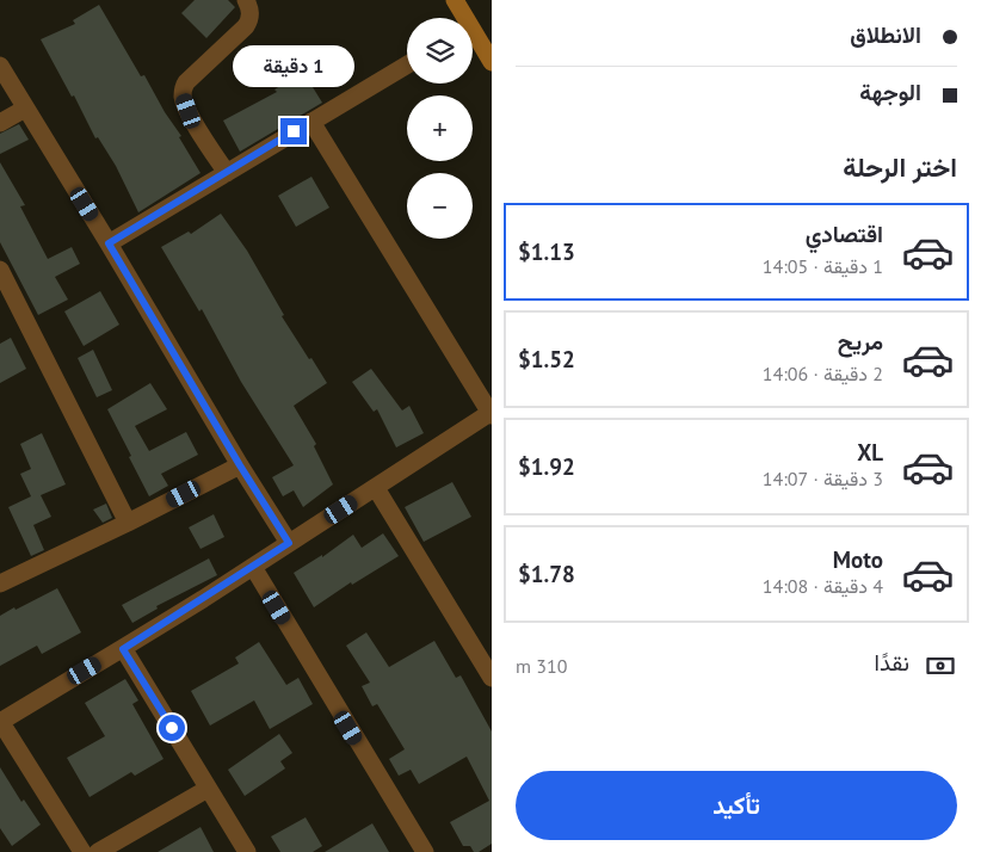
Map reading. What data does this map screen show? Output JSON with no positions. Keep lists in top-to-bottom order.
{
  "page": {
    "banner": ["الانطلاق", "الوجهة"],
    "map_buttons": ["+", "−"],
    "bubble": "1 دقيقة",
    "heading": "اختر الرحلة",
    "list": [
      {
        "name": "اقتصادي",
        "note": "1 دقيقة · 14:05",
        "value": "$1.13"
      },
      {
        "name": "مريح",
        "note": "2 دقيقة · 14:06",
        "value": "$1.52"
      },
      {
        "name": "XL",
        "note": "3 دقيقة · 14:07",
        "value": "$1.92"
      },
      {
        "name": "Moto",
        "note": "4 دقيقة · 14:08",
        "value": "$1.78"
      }
    ],
    "pay": ["نقدًا", "310 m"],
    "buttons": "تأكيد"
  }
}
